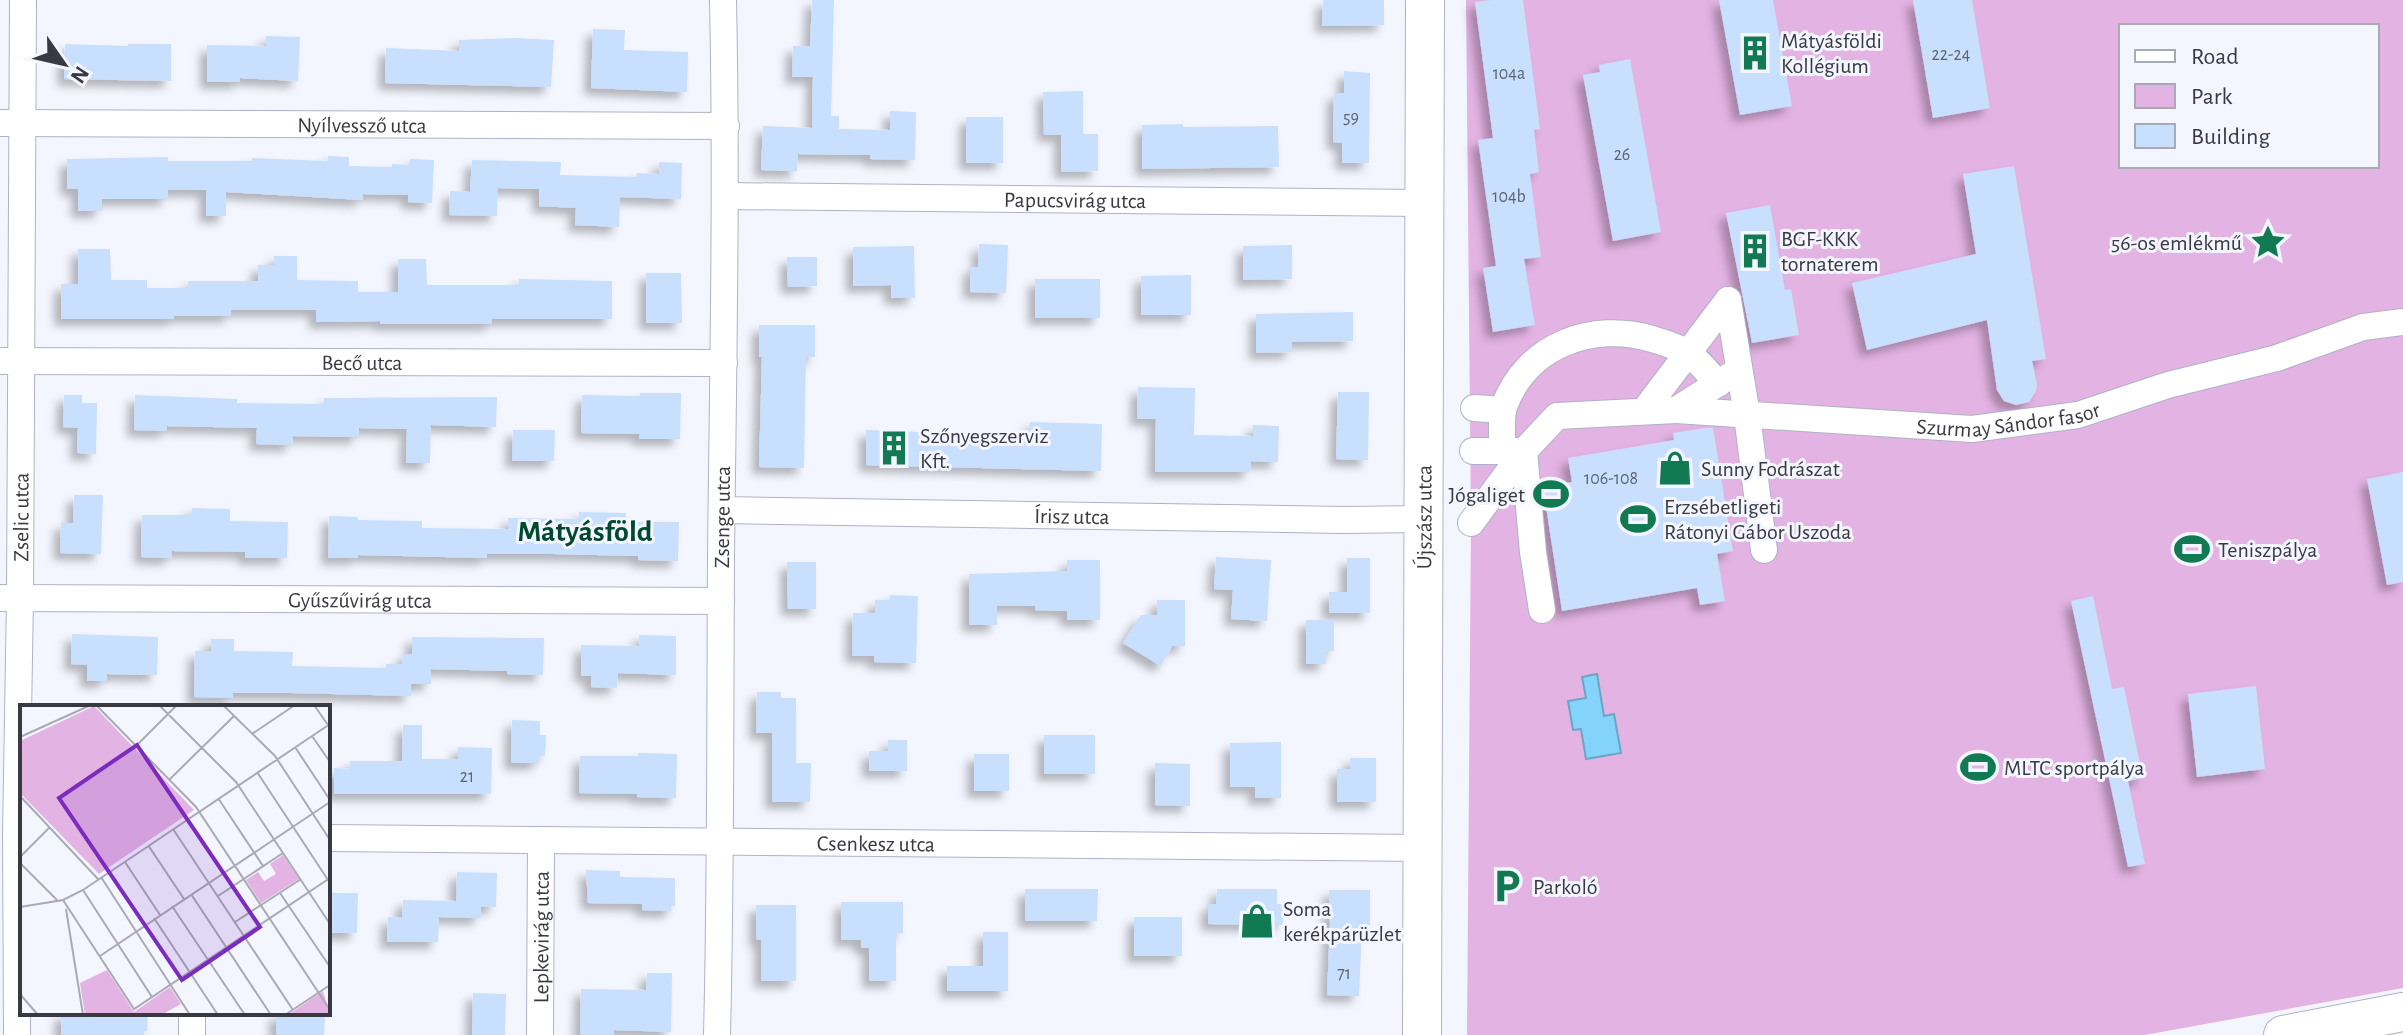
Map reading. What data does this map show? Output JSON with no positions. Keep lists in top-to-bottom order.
{
  "streets": {
    "street": [
      "Nyílvessző utca",
      "Papucsvirág utca",
      "Becő utca",
      "Szurmay Sándor fasor",
      "Írisz utca",
      "Újszász utca",
      "Zselic utca",
      "Zsenge utca",
      "Gyűszűvirág utca",
      "Csenkesz utca",
      "Lepkevirág utca"
    ]
  },
  "crossings": [
    ["Nyílvessző utca", "Zselic utca"],
    ["Nyílvessző utca", "Zsenge utca"],
    ["Papucsvirág utca", "Újszász utca"],
    ["Papucsvirág utca", "Zsenge utca"],
    ["Becő utca", "Zselic utca"],
    ["Becő utca", "Zsenge utca"],
    ["Írisz utca", "Újszász utca"],
    ["Írisz utca", "Zsenge utca"],
    ["Újszász utca", "Csenkesz utca"],
    ["Zselic utca", "Gyűszűvirág utca"],
    ["Zsenge utca", "Gyűszűvirág utca"],
    ["Zsenge utca", "Csenkesz utca"],
    ["Csenkesz utca", "Lepkevirág utca"]
  ],
  "districts": ["Mátyásföld"],
  "places": {
    "building": ["Mátyásföldi Kollégium", "BGF-KKK tornaterem", "Szőnyegszerviz Kft."],
    "place": ["56-os emlékmű"],
    "shop": ["Sunny Fodrászat", "Soma kerékpárüzlet"],
    "sports": [
      "Jógaliget",
      "Erzsébetligeti Rátonyi Gábor Uszoda",
      "Teniszpálya",
      "MLTC sportpálya"
    ],
    "parking": ["Parkoló"]
  },
  "house_numbers": [
    "22-24",
    "104a",
    "59",
    "26",
    "104b",
    "106-108",
    "21",
    "71"
  ],
  "legend": ["Road", "Park", "Building"],
  "north": "bottom right"
}
